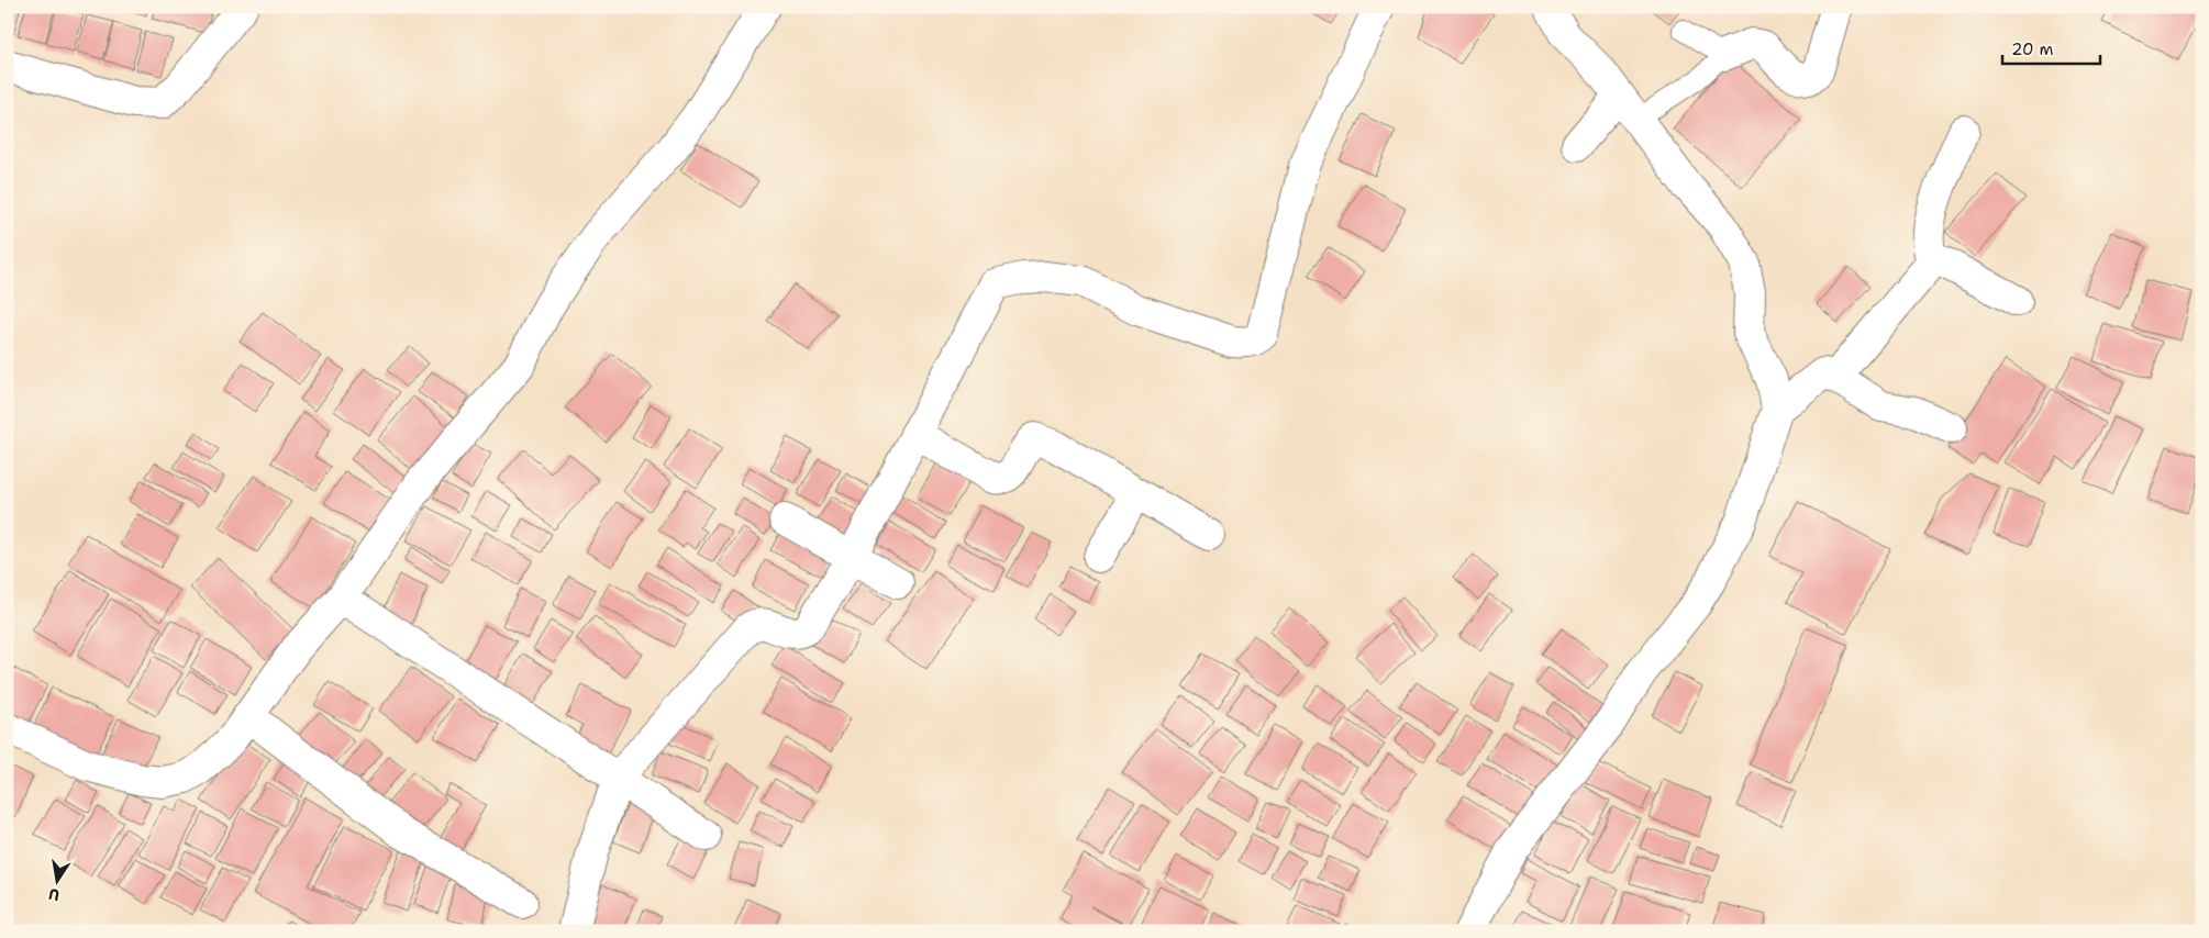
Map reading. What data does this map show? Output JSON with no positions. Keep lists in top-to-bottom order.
{
  "scale_bar": "20 m",
  "north": "bottom"
}
